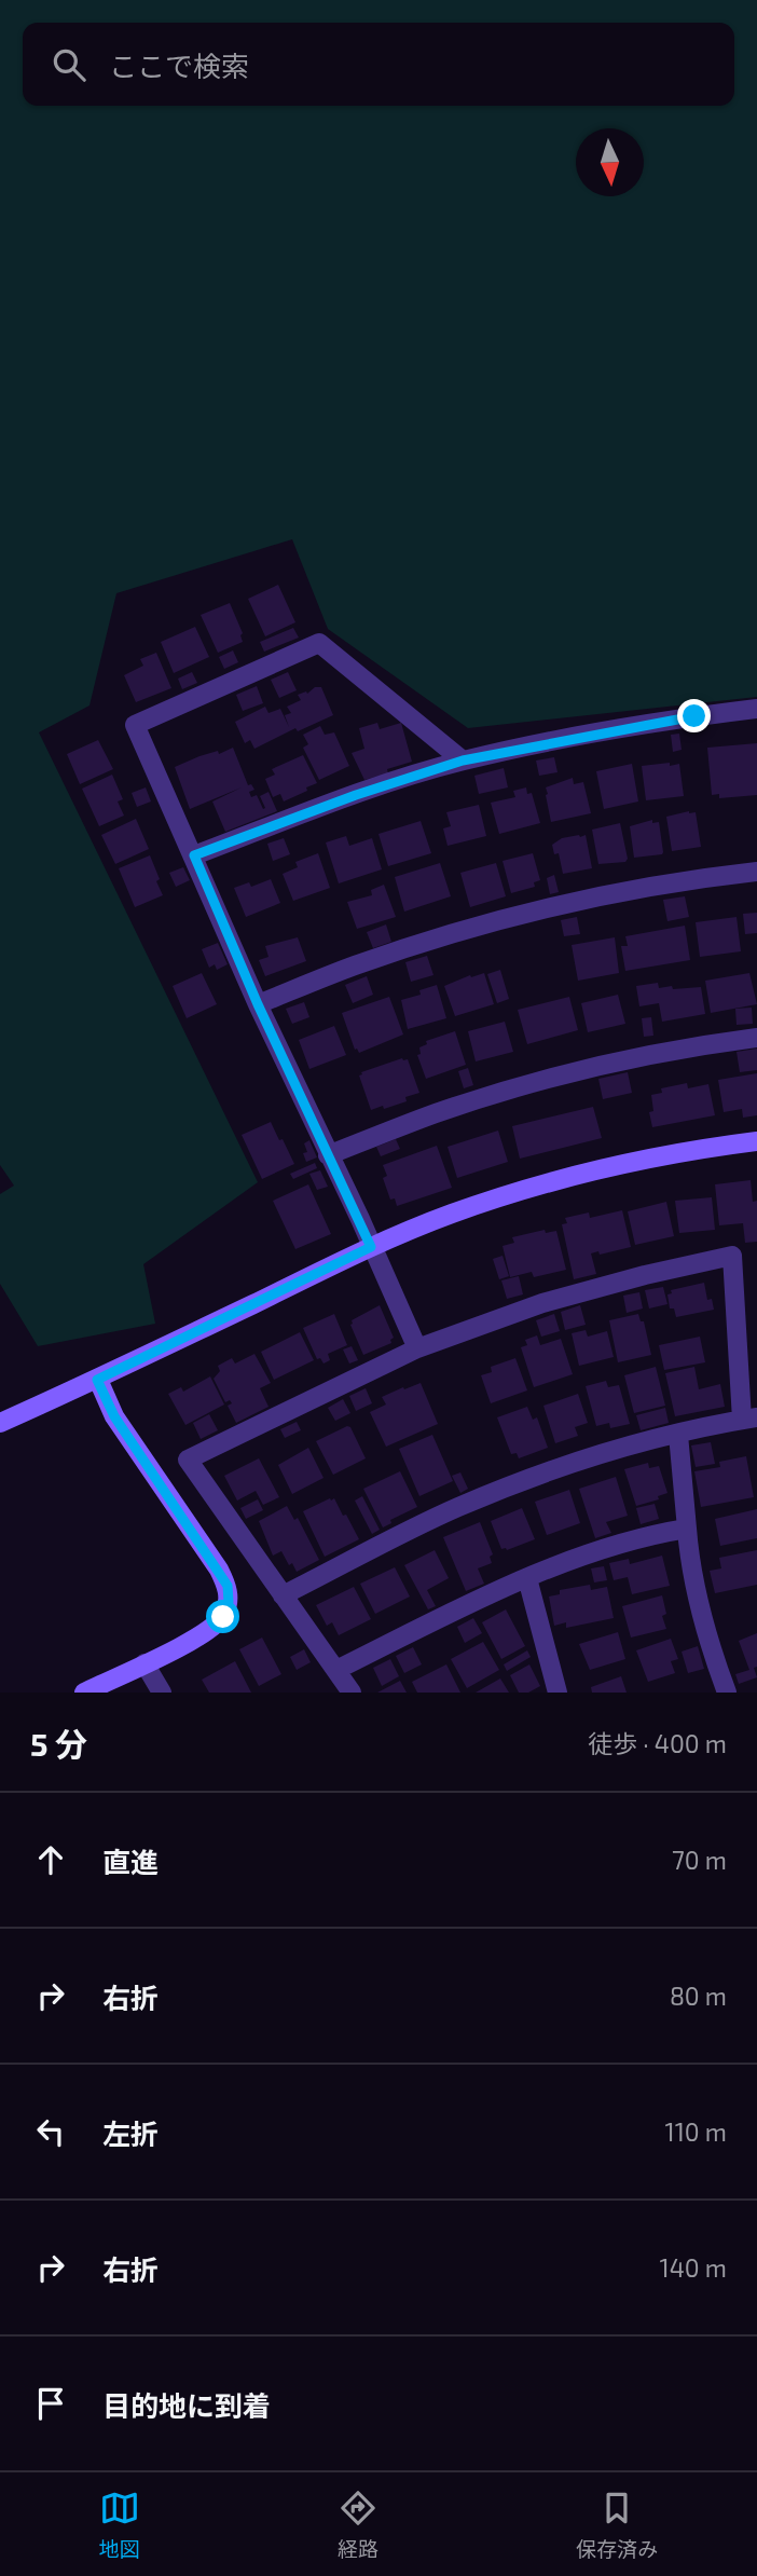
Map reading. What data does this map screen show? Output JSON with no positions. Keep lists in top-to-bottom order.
{
  "north": "bottom",
  "page": {
    "search": "ここで検索",
    "heading": ["5 分", "徒歩 · 400 m"],
    "list": [
      ["直進", "70 m"],
      ["右折", "80 m"],
      ["左折", "110 m"],
      ["右折", "140 m"],
      "目的地に到着"
    ],
    "nav": ["地図", "経路", "保存済み"]
  }
}
